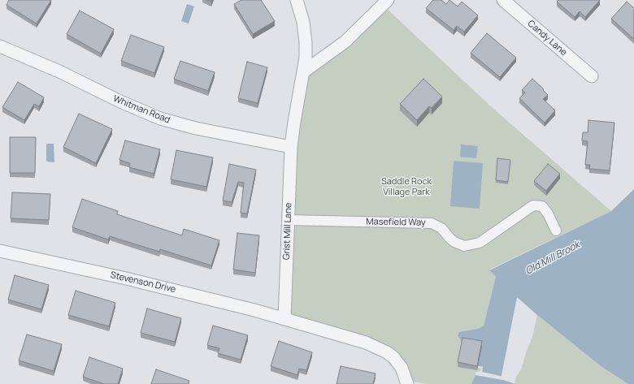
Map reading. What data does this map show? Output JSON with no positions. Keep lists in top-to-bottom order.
{
  "streets": {
    "street": [
      "Candy Lane",
      "Whitman Road",
      "Masefield Way",
      "Grist Mill Lane",
      "Stevenson Drive"
    ]
  },
  "crossings": [
    ["Whitman Road", "Grist Mill Lane"],
    ["Masefield Way", "Grist Mill Lane"],
    ["Grist Mill Lane", "Stevenson Drive"]
  ],
  "water": ["Old Mill Brook"],
  "parks": ["Saddle Rock Village Park"]
}
